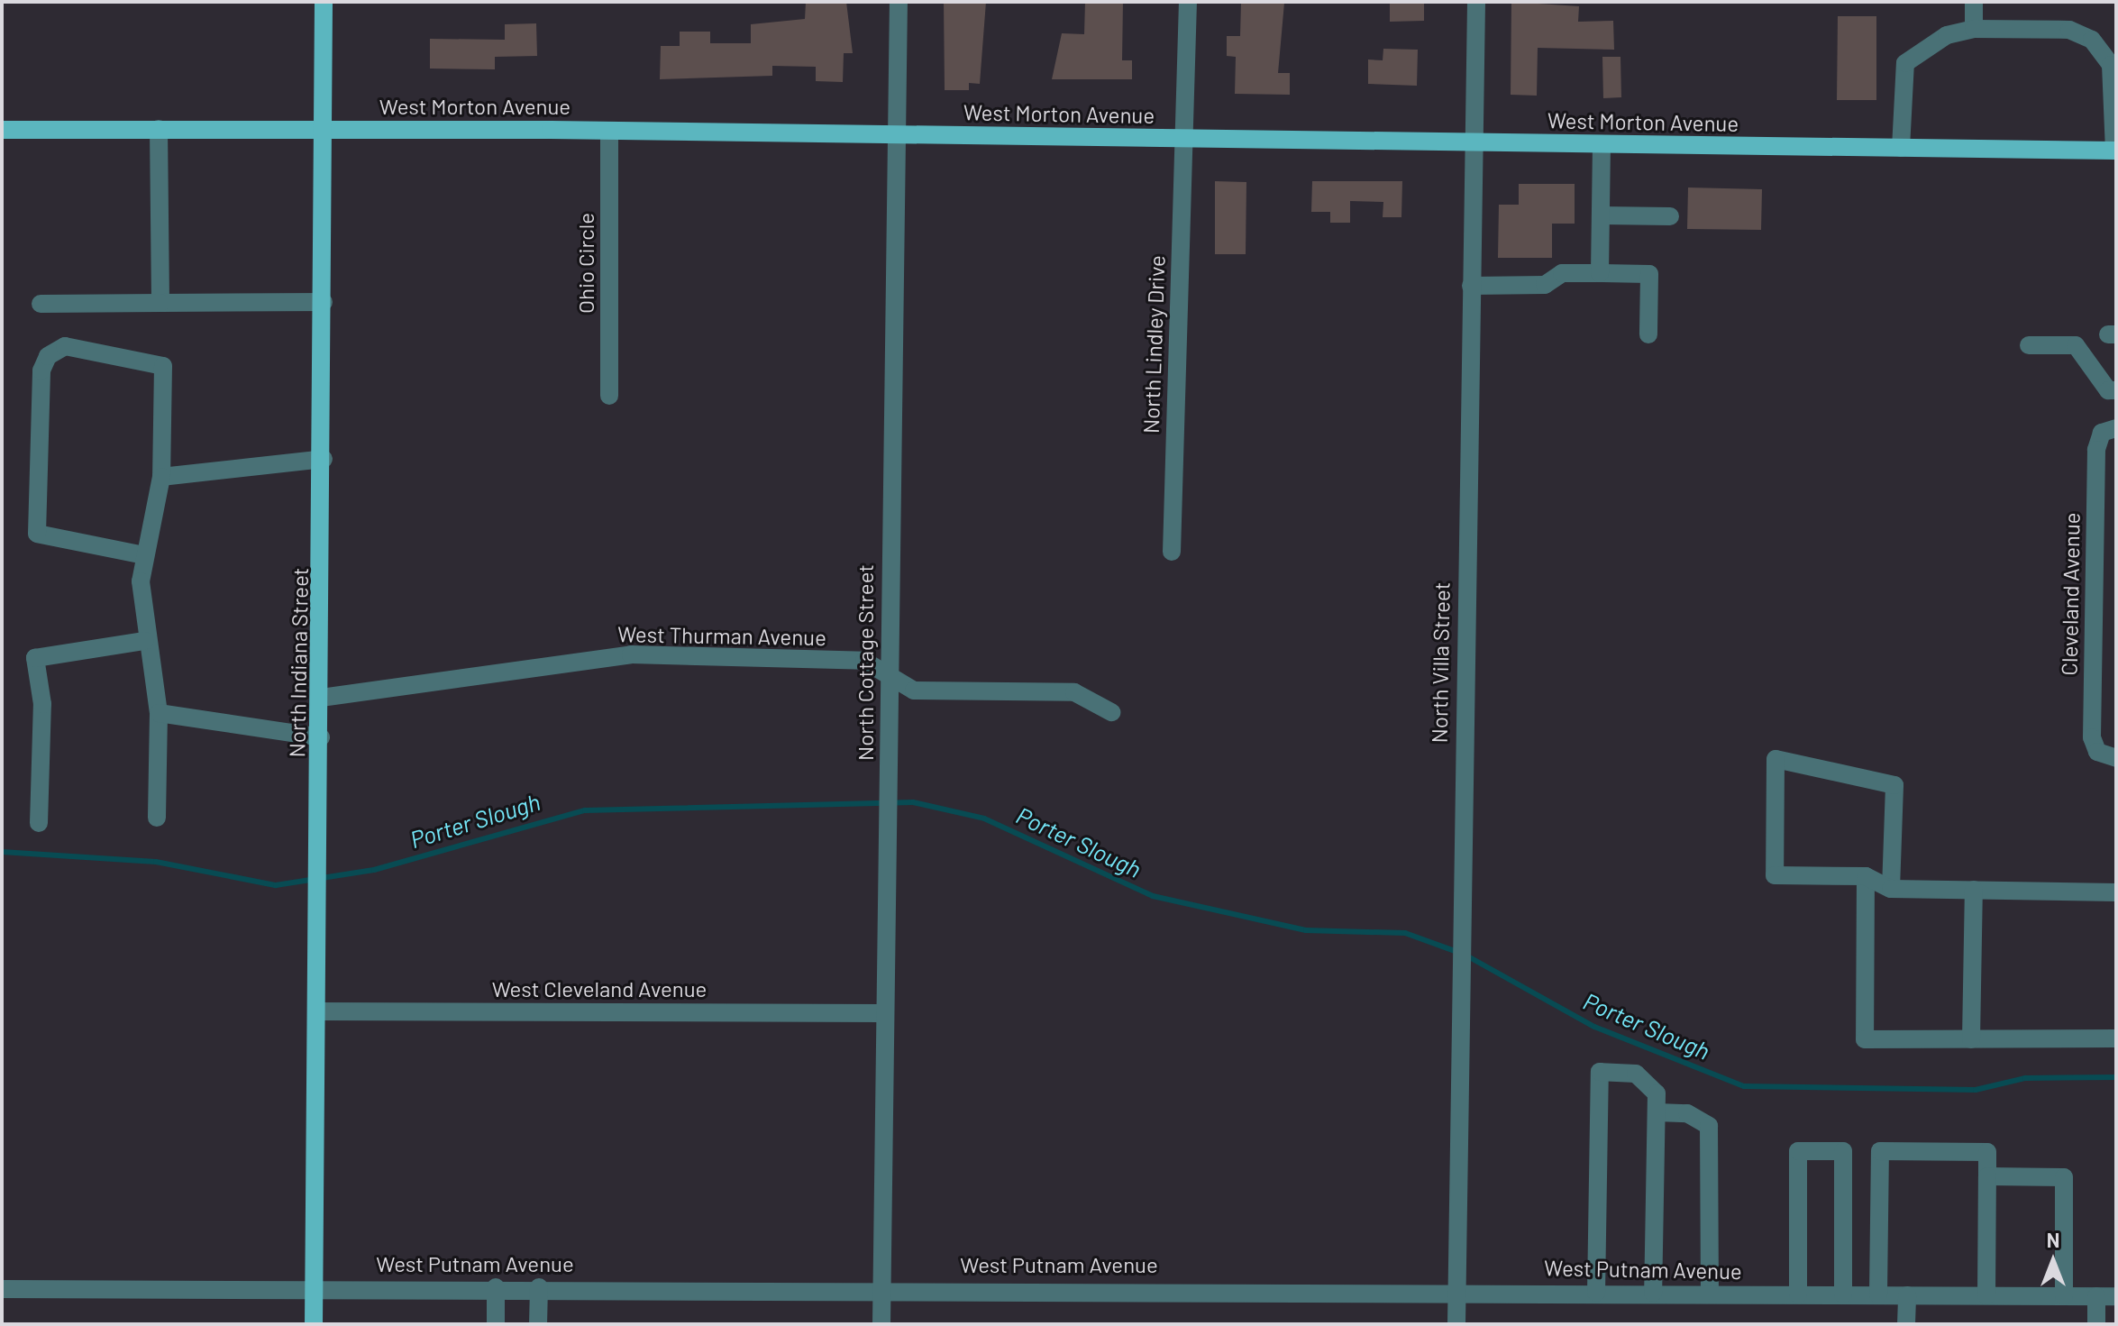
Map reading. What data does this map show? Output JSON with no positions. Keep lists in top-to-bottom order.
{
  "streets": {
    "main road": ["West Morton Avenue", "North Indiana Street"],
    "street": [
      "Ohio Circle",
      "North Lindley Drive",
      "Cleveland Avenue",
      "West Thurman Avenue",
      "North Cottage Street",
      "North Villa Street",
      "West Cleveland Avenue",
      "West Putnam Avenue"
    ]
  },
  "crossings": [
    ["West Morton Avenue", "Ohio Circle"],
    ["West Morton Avenue", "North Lindley Drive"],
    ["West Morton Avenue", "North Indiana Street"],
    ["West Morton Avenue", "North Cottage Street"],
    ["West Morton Avenue", "North Villa Street"],
    ["West Thurman Avenue", "North Indiana Street"],
    ["West Thurman Avenue", "North Cottage Street"],
    ["North Indiana Street", "West Cleveland Avenue"],
    ["North Indiana Street", "West Putnam Avenue"],
    ["North Cottage Street", "West Cleveland Avenue"],
    ["North Cottage Street", "West Putnam Avenue"],
    ["North Villa Street", "West Putnam Avenue"]
  ],
  "water": ["Porter Slough"],
  "north": "top"
}
